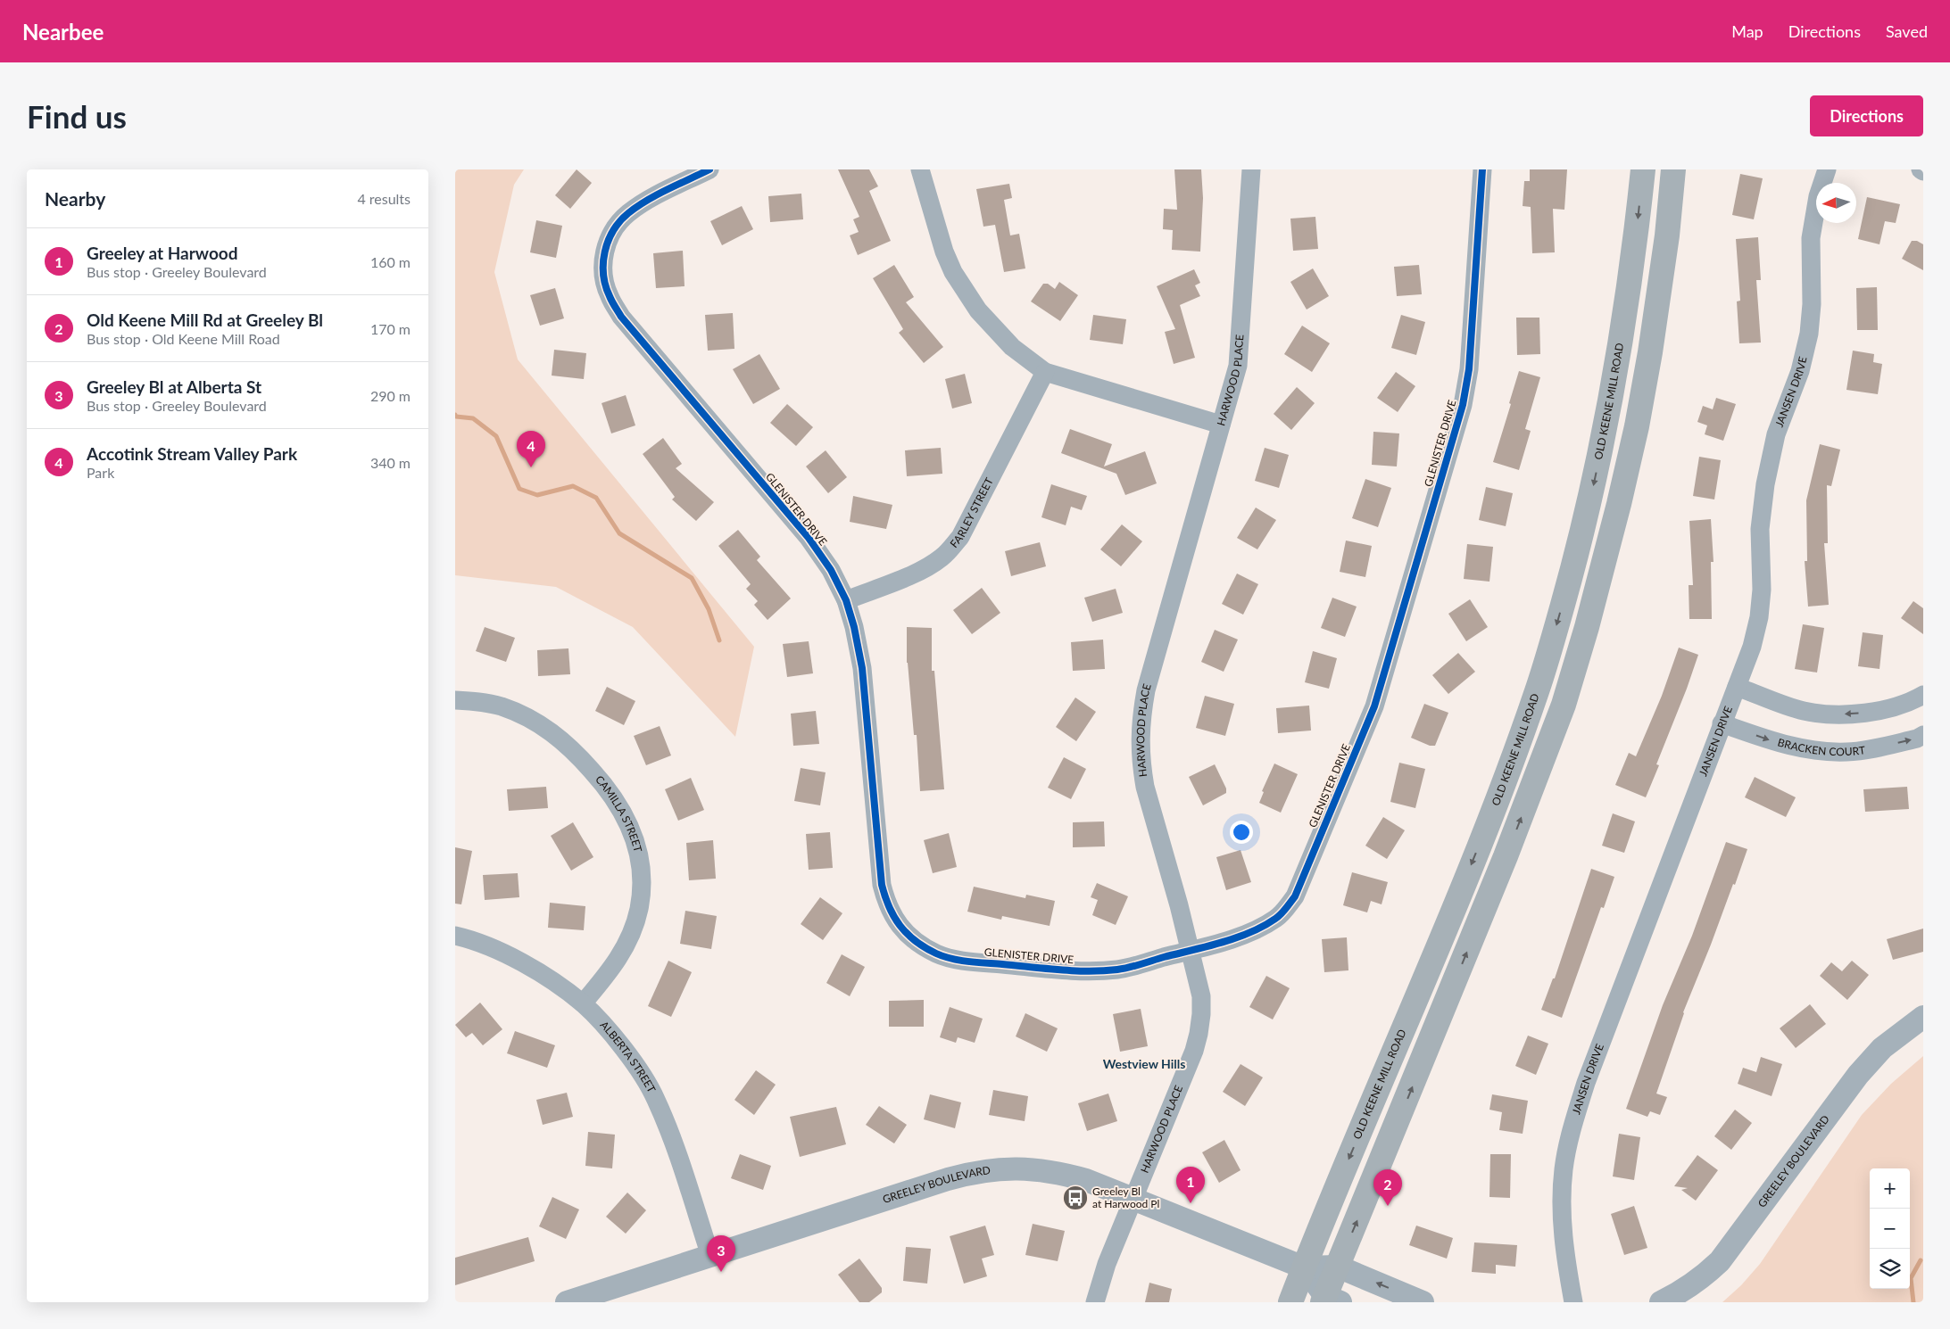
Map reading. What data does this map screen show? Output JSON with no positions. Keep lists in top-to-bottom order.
{
  "streets": {
    "main road": ["OLD KEENE MILL ROAD"],
    "street": [
      "HARWOOD PLACE",
      "JANSEN DRIVE",
      "GLENISTER DRIVE",
      "FARLEY STREET",
      "BRACKEN COURT",
      "CAMILLA STREET",
      "ALBERTA STREET",
      "GREELEY BOULEVARD"
    ]
  },
  "crossings": [
    ["HARWOOD PLACE", "GLENISTER DRIVE"],
    ["HARWOOD PLACE", "GREELEY BOULEVARD"],
    ["JANSEN DRIVE", "BRACKEN COURT"],
    ["OLD KEENE MILL ROAD", "GREELEY BOULEVARD"],
    ["GLENISTER DRIVE", "FARLEY STREET"],
    ["CAMILLA STREET", "ALBERTA STREET"],
    ["ALBERTA STREET", "GREELEY BOULEVARD"]
  ],
  "districts": ["Westview Hills"],
  "places": {
    "bus stop": ["Greeley Bl at Harwood Pl"]
  },
  "north": "left",
  "page": {
    "header": "Nearbee",
    "nav": ["Map", "Directions", "Saved"],
    "buttons": "Directions",
    "title": "Find us",
    "heading": ["Nearby", "4 results"],
    "list": [
      {
        "mark": "1",
        "name": "Greeley at Harwood",
        "note": "Bus stop · Greeley Boulevard",
        "value": "160 m"
      },
      {
        "mark": "2",
        "name": "Old Keene Mill Rd at Greeley Bl",
        "note": "Bus stop · Old Keene Mill Road",
        "value": "170 m"
      },
      {
        "mark": "3",
        "name": "Greeley Bl at Alberta St",
        "note": "Bus stop · Greeley Boulevard",
        "value": "290 m"
      },
      {
        "mark": "4",
        "name": "Accotink Stream Valley Park",
        "note": "Park",
        "value": "340 m"
      }
    ],
    "pins": [
      "4",
      "1",
      "2",
      "3"
    ],
    "map_buttons": ["+", "−"]
  }
}
